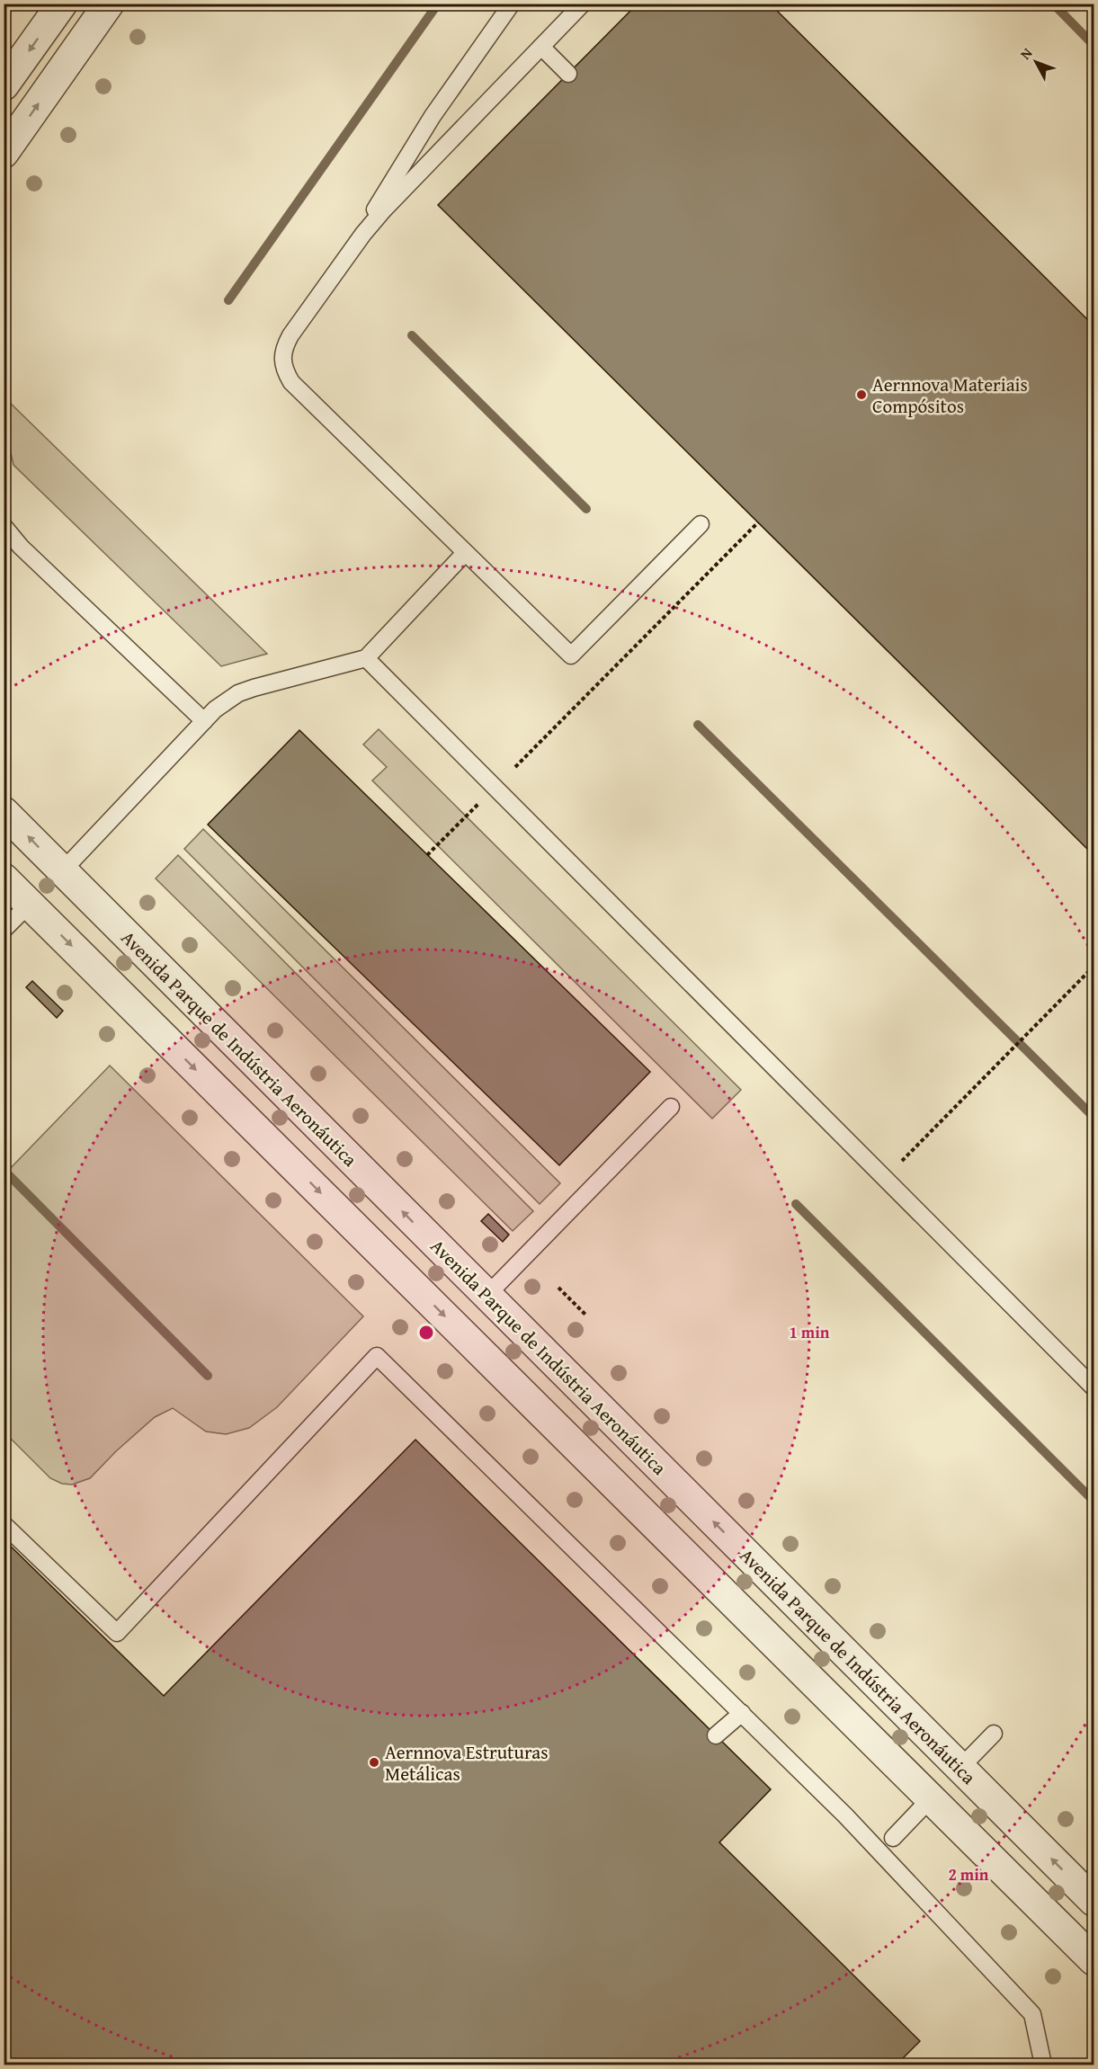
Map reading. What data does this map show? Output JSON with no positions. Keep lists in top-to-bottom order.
{
  "streets": {
    "street": ["Avenida Parque de Indústria Aeronáutica"]
  },
  "places": ["Aernnova Materiais Compósitos", "Aernnova Estruturas Metálicas"],
  "north": "top left",
  "rings": ["1 min", "2 min"]
}
